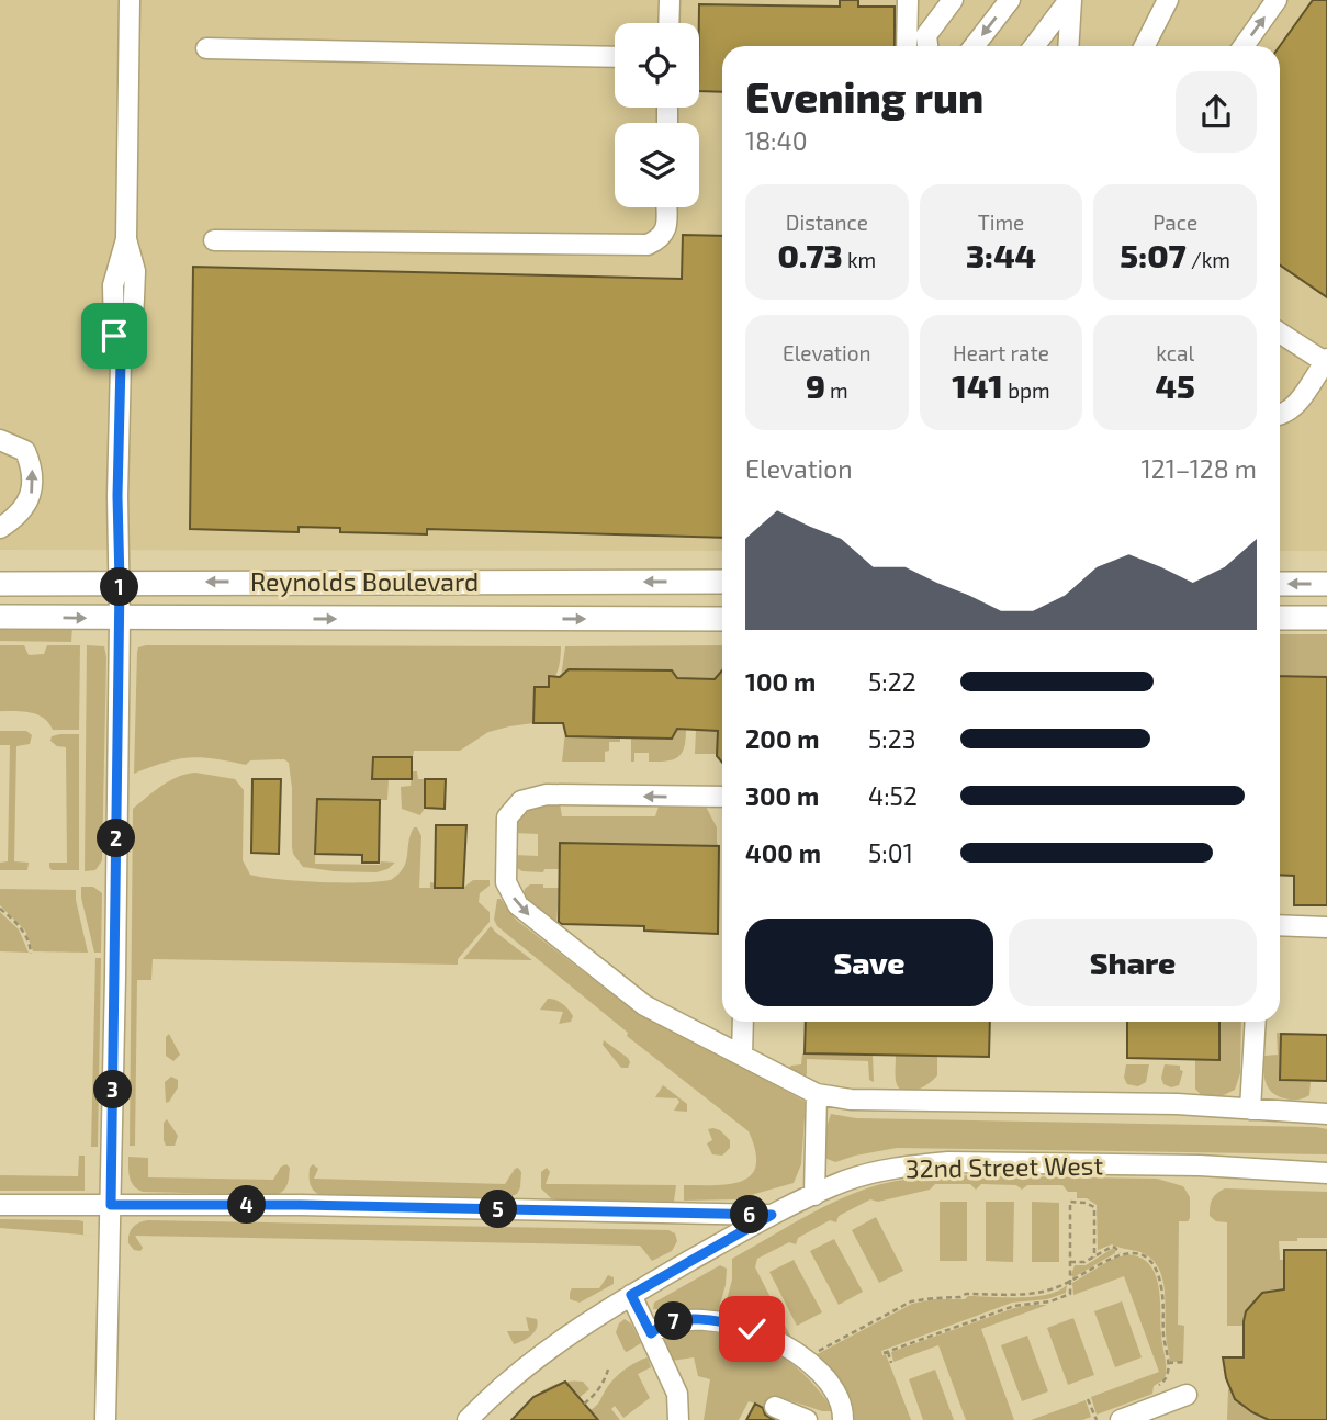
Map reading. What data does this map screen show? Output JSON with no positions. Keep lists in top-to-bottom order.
{
  "streets": {
    "main road": ["Reynolds Boulevard"],
    "street": ["32nd Street West"]
  },
  "page": {
    "heading": ["Evening run", "18:40"],
    "stats": [
      ["Distance", "0.73 km"],
      ["Time", "3:44"],
      ["Pace", "5:07 /km"],
      ["Elevation", "9 m"],
      ["Heart rate", "141 bpm"],
      ["kcal", "45"]
    ],
    "chart": ["Elevation", "121–128 m"],
    "pins": [
      "1",
      "2",
      "3",
      "4",
      "5",
      "6",
      "7"
    ],
    "list": [
      {
        "name": "100 m",
        "note": "5:22"
      },
      {
        "name": "200 m",
        "note": "5:23"
      },
      {
        "name": "300 m",
        "note": "4:52"
      },
      {
        "name": "400 m",
        "note": "5:01"
      }
    ],
    "buttons": ["Save", "Share"]
  }
}
